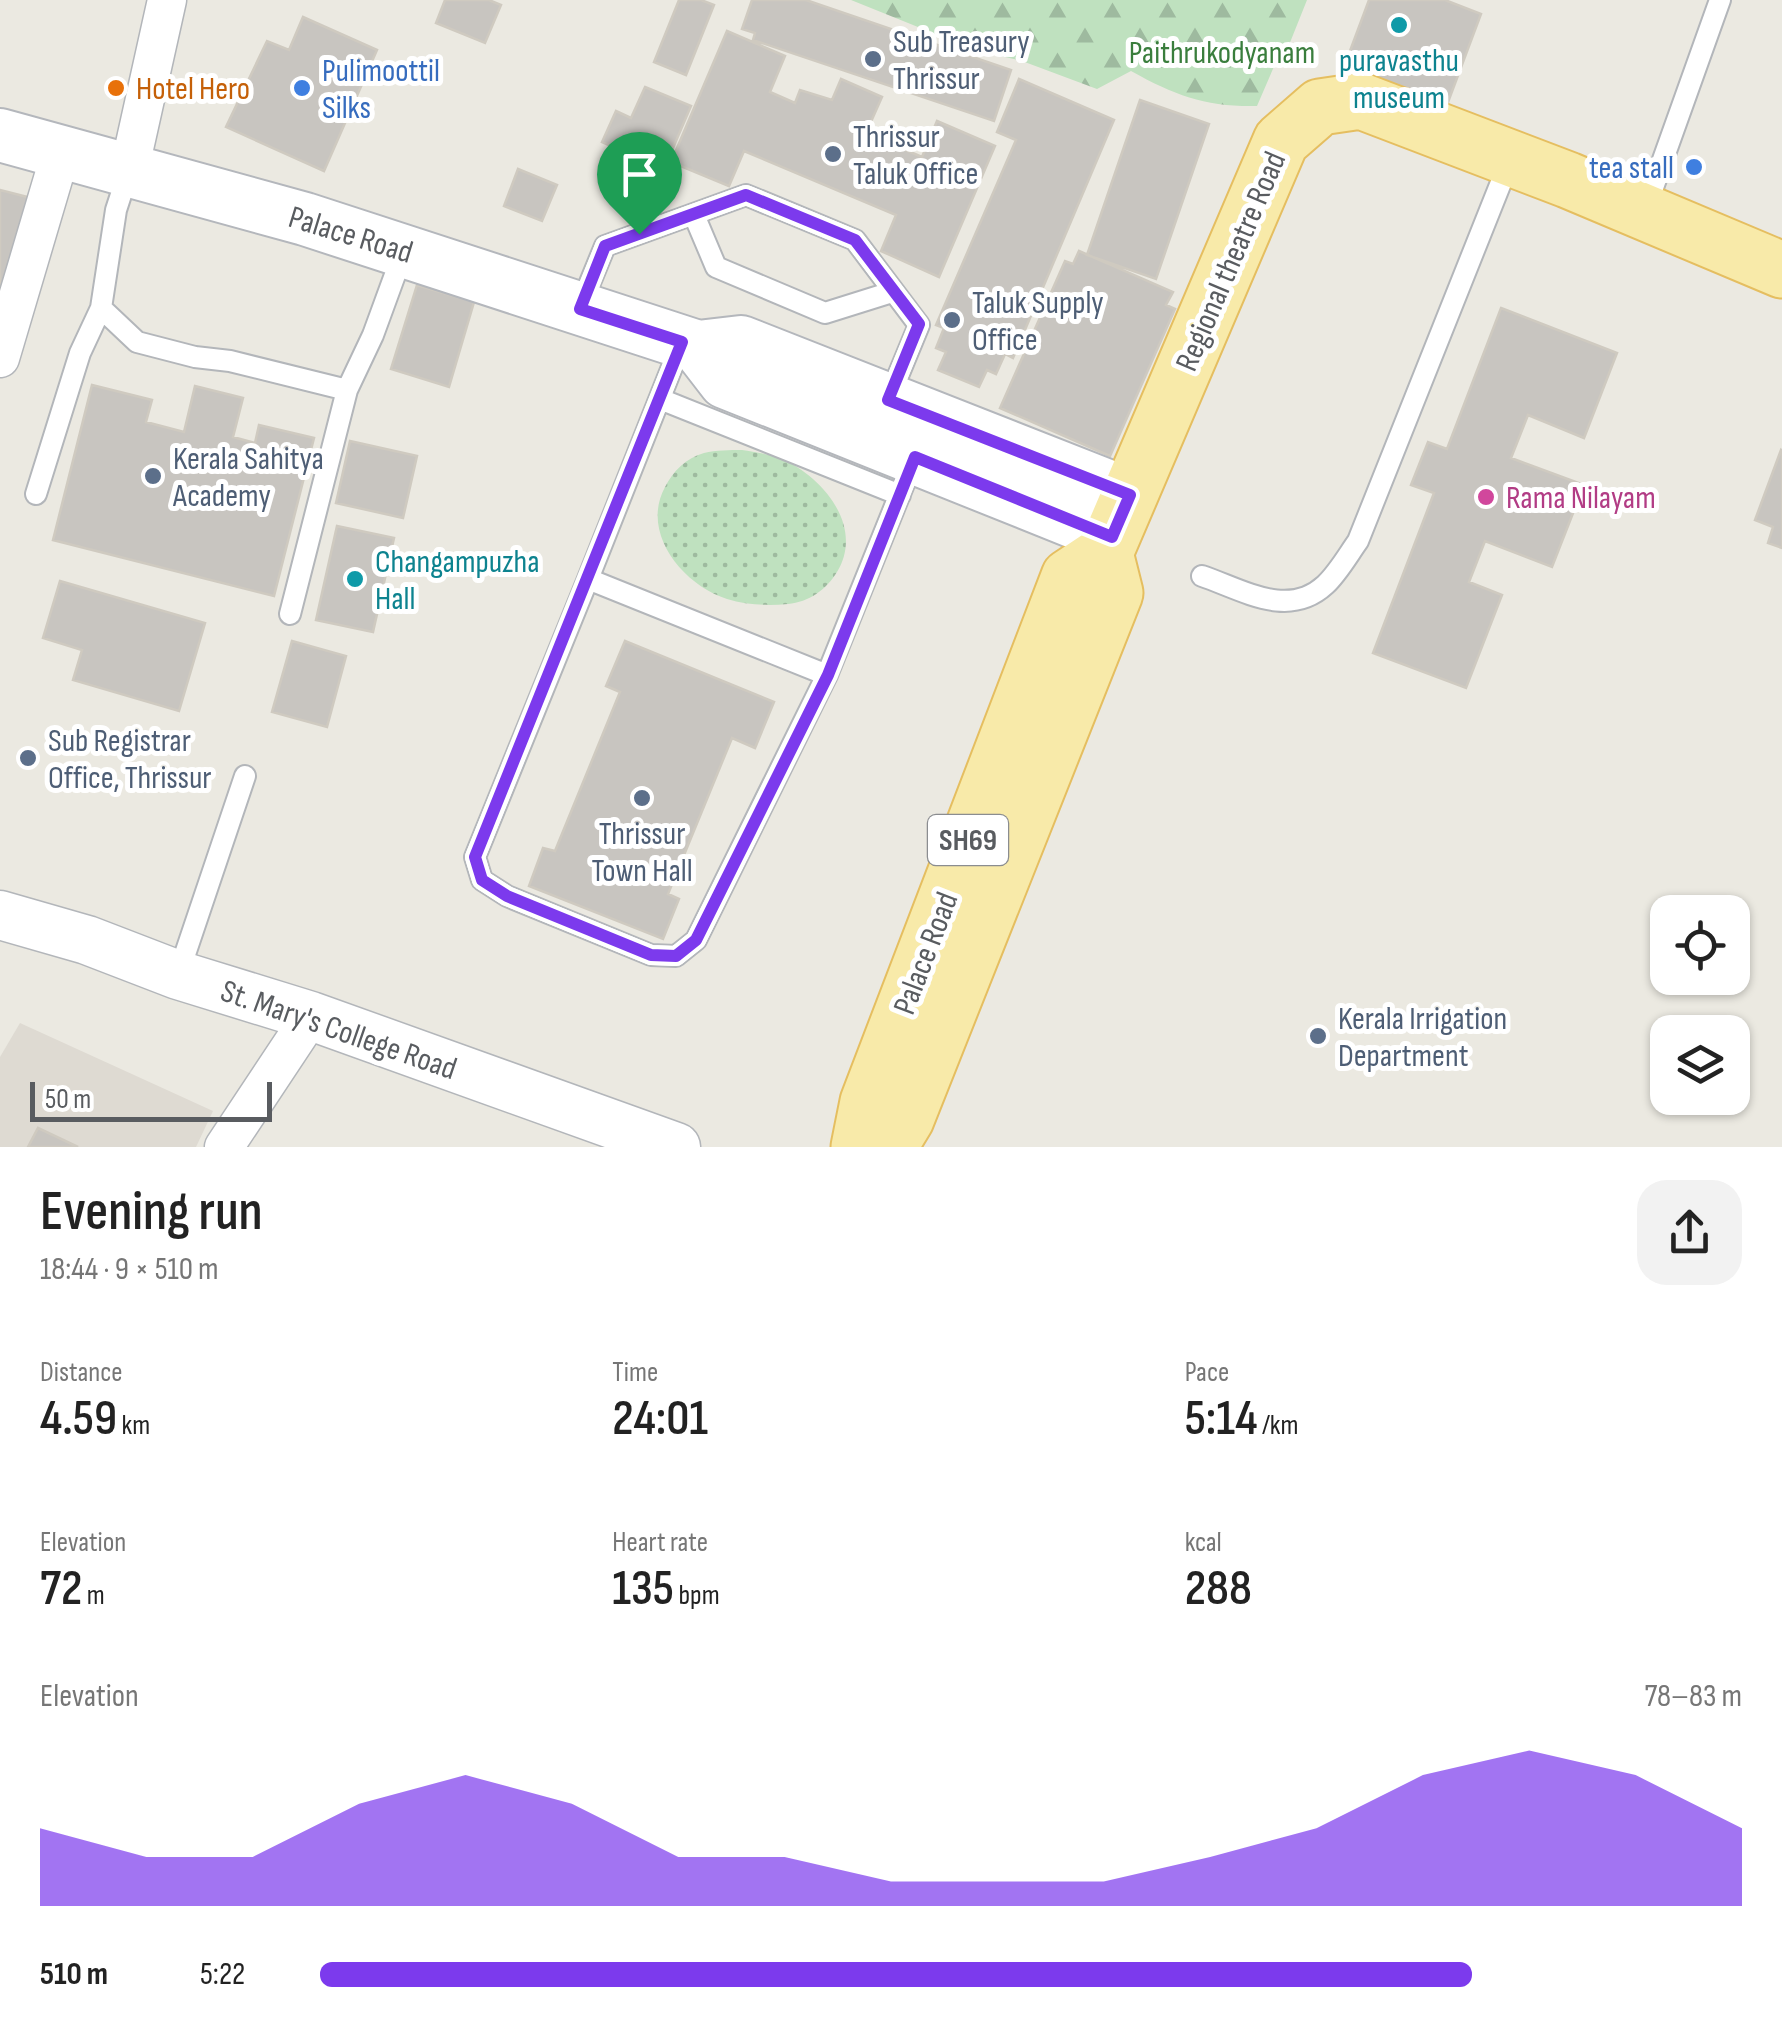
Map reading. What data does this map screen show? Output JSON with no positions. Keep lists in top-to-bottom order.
{
  "streets": {
    "main road": ["Palace Road", "Regional theatre Road", "SH69"],
    "street": ["St. Mary's College Road"]
  },
  "crossings": [
    ["Palace Road", "Regional theatre Road"]
  ],
  "parks": ["Paithrukodyanam"],
  "places": [
    "puravasthu museum",
    "Sub Treasury Thrissur",
    "Hotel Hero",
    "Pulimoottil Silks",
    "Thrissur Taluk Office",
    "tea stall",
    "Taluk Supply Office",
    "Kerala Sahitya Academy",
    "Rama Nilayam",
    "Changampuzha Hall",
    "Sub Registrar Office, Thrissur",
    "Thrissur Town Hall",
    "Kerala Irrigation Department"
  ],
  "scale_bar": "50 m",
  "page": {
    "scale": "50 m",
    "heading": ["Evening run", "18:44 · 9 × 510 m"],
    "stats": [
      ["Distance", "4.59 km"],
      ["Time", "24:01"],
      ["Pace", "5:14 /km"],
      ["Elevation", "72 m"],
      ["Heart rate", "135 bpm"],
      ["kcal", "288"]
    ],
    "chart": ["Elevation", "78–83 m"],
    "list": [
      {
        "name": "510 m",
        "note": "5:22"
      }
    ]
  }
}
